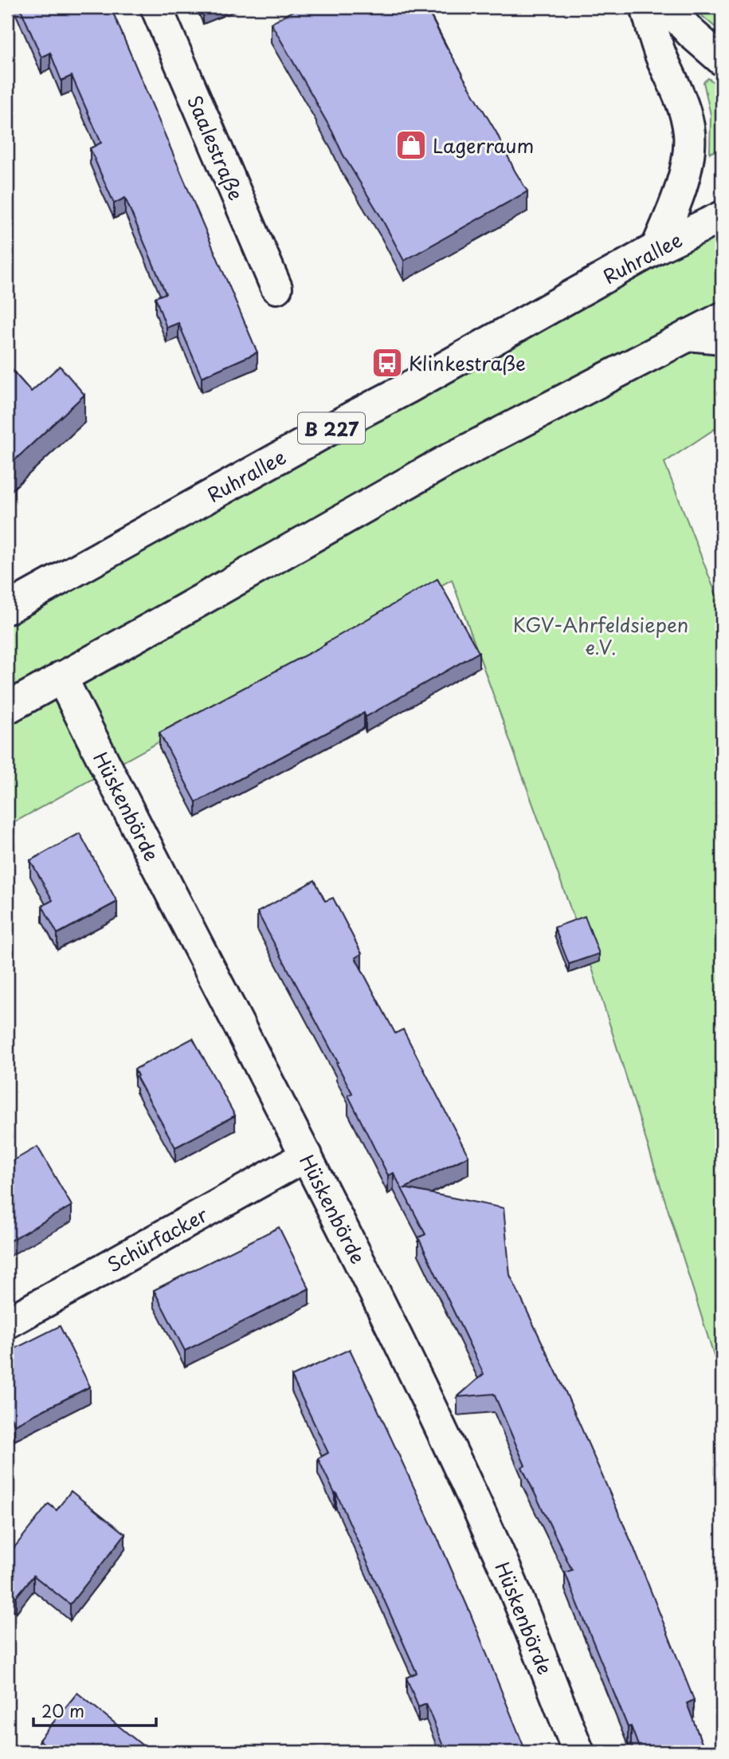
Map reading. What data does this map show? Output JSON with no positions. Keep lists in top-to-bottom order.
{
  "streets": {
    "main road": [
      "Saalestraße",
      "Ruhrallee",
      "B 227",
      "Hüskenbörde",
      "Schürfacker"
    ]
  },
  "crossings": [
    ["Hüskenbörde", "Schürfacker"]
  ],
  "parks": ["KGV-Ahrfeldsiepen e.V."],
  "places": {
    "shop": ["Lagerraum"],
    "bus stop": ["Klinkestraße"]
  },
  "scale_bar": "20 m"
}
